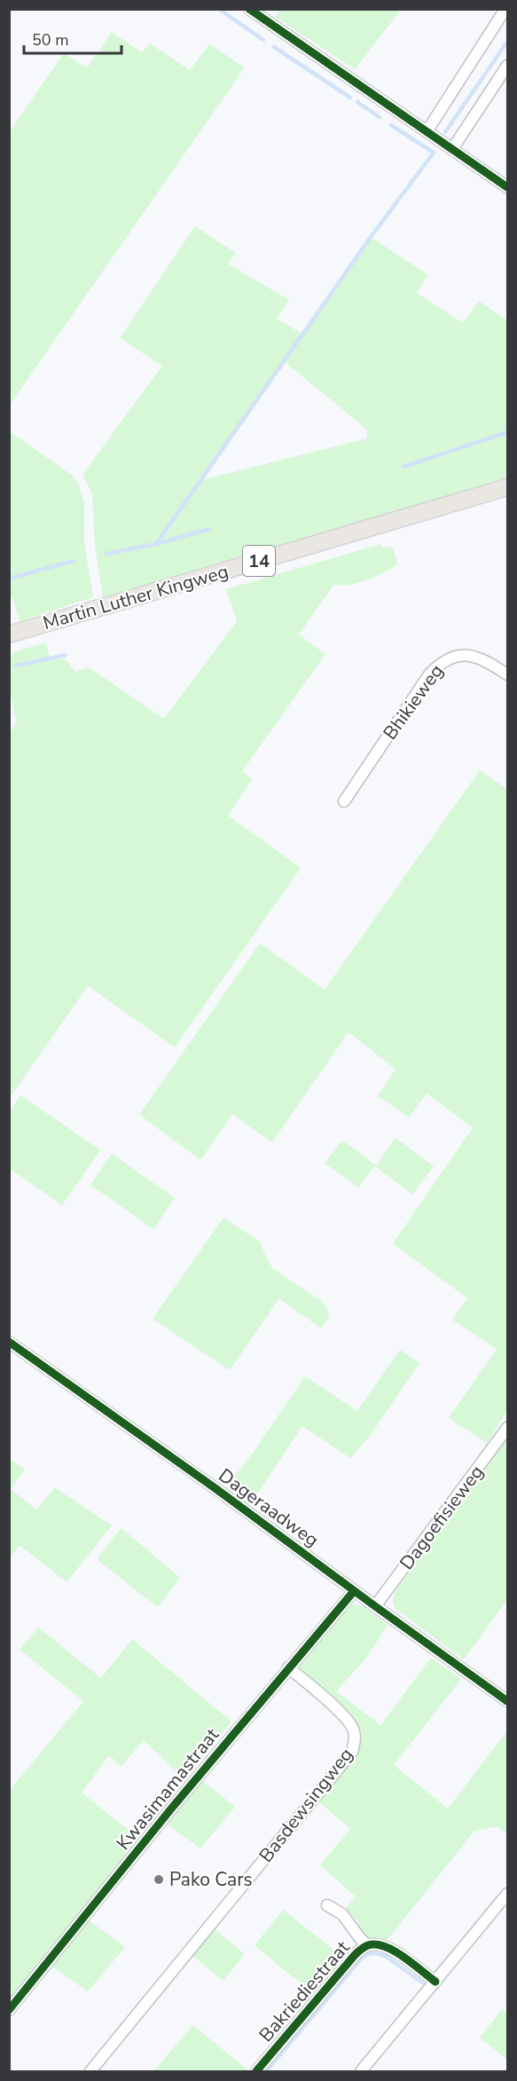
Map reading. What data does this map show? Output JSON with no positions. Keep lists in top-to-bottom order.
{
  "streets": {
    "main road": ["14", "Martin Luther Kingweg"],
    "street": [
      "Bhikieweg",
      "Dageraadweg",
      "Dagoefisieweg",
      "Kwasimamastraat",
      "Basdewsingweg",
      "Bakriediestraat"
    ]
  },
  "crossings": [
    ["Dageraadweg", "Dagoefisieweg"],
    ["Dageraadweg", "Kwasimamastraat"],
    ["Kwasimamastraat", "Basdewsingweg"]
  ],
  "places": ["Pako Cars"],
  "scale_bar": "50 m"
}
